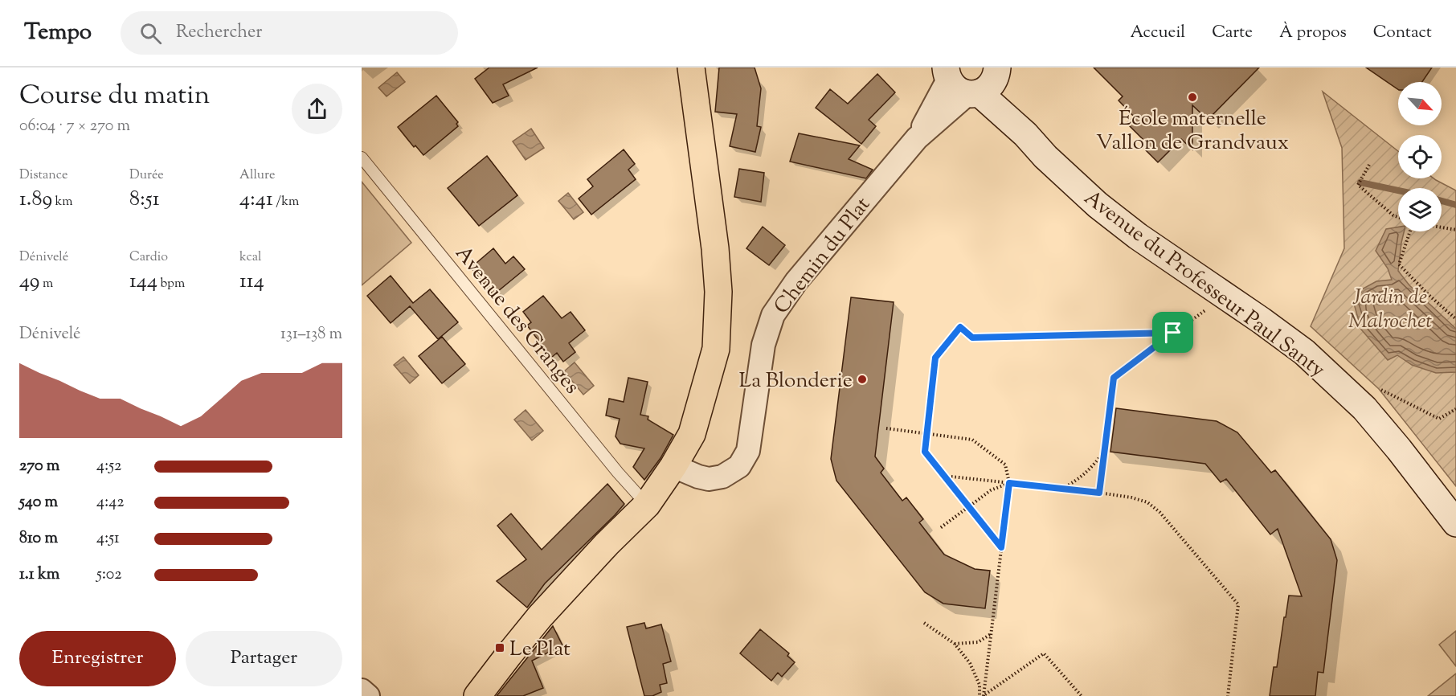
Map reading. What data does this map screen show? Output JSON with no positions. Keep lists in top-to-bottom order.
{
  "streets": {
    "main road": ["Avenue du Professeur Paul Santy"],
    "street": ["Chemin du Plat"],
    "lane": ["Avenue des Granges"]
  },
  "crossings": [
    ["Chemin du Plat", "Avenue du Professeur Paul Santy"]
  ],
  "parks": ["Jardin de Malrochet"],
  "places": {
    "other": ["École maternelle Vallon de Grandvaux", "La Blonderie"],
    "transit": ["Le Plat"]
  },
  "north": "bottom right",
  "page": {
    "header": "Tempo",
    "search": "Rechercher",
    "nav": [
      "Accueil",
      "Carte",
      "À propos",
      "Contact"
    ],
    "heading": ["Course du matin", "06:04 · 7 × 270 m"],
    "stats": [
      ["Distance", "1.89 km"],
      ["Durée", "8:51"],
      ["Allure", "4:41 /km"],
      ["Dénivelé", "49 m"],
      ["Cardio", "144 bpm"],
      ["kcal", "114"]
    ],
    "chart": ["Dénivelé", "131–138 m"],
    "list": [
      {
        "name": "270 m",
        "note": "4:52"
      },
      {
        "name": "540 m",
        "note": "4:42"
      },
      {
        "name": "810 m",
        "note": "4:51"
      },
      {
        "name": "1.1 km",
        "note": "5:02"
      }
    ],
    "buttons": ["Enregistrer", "Partager"]
  }
}
